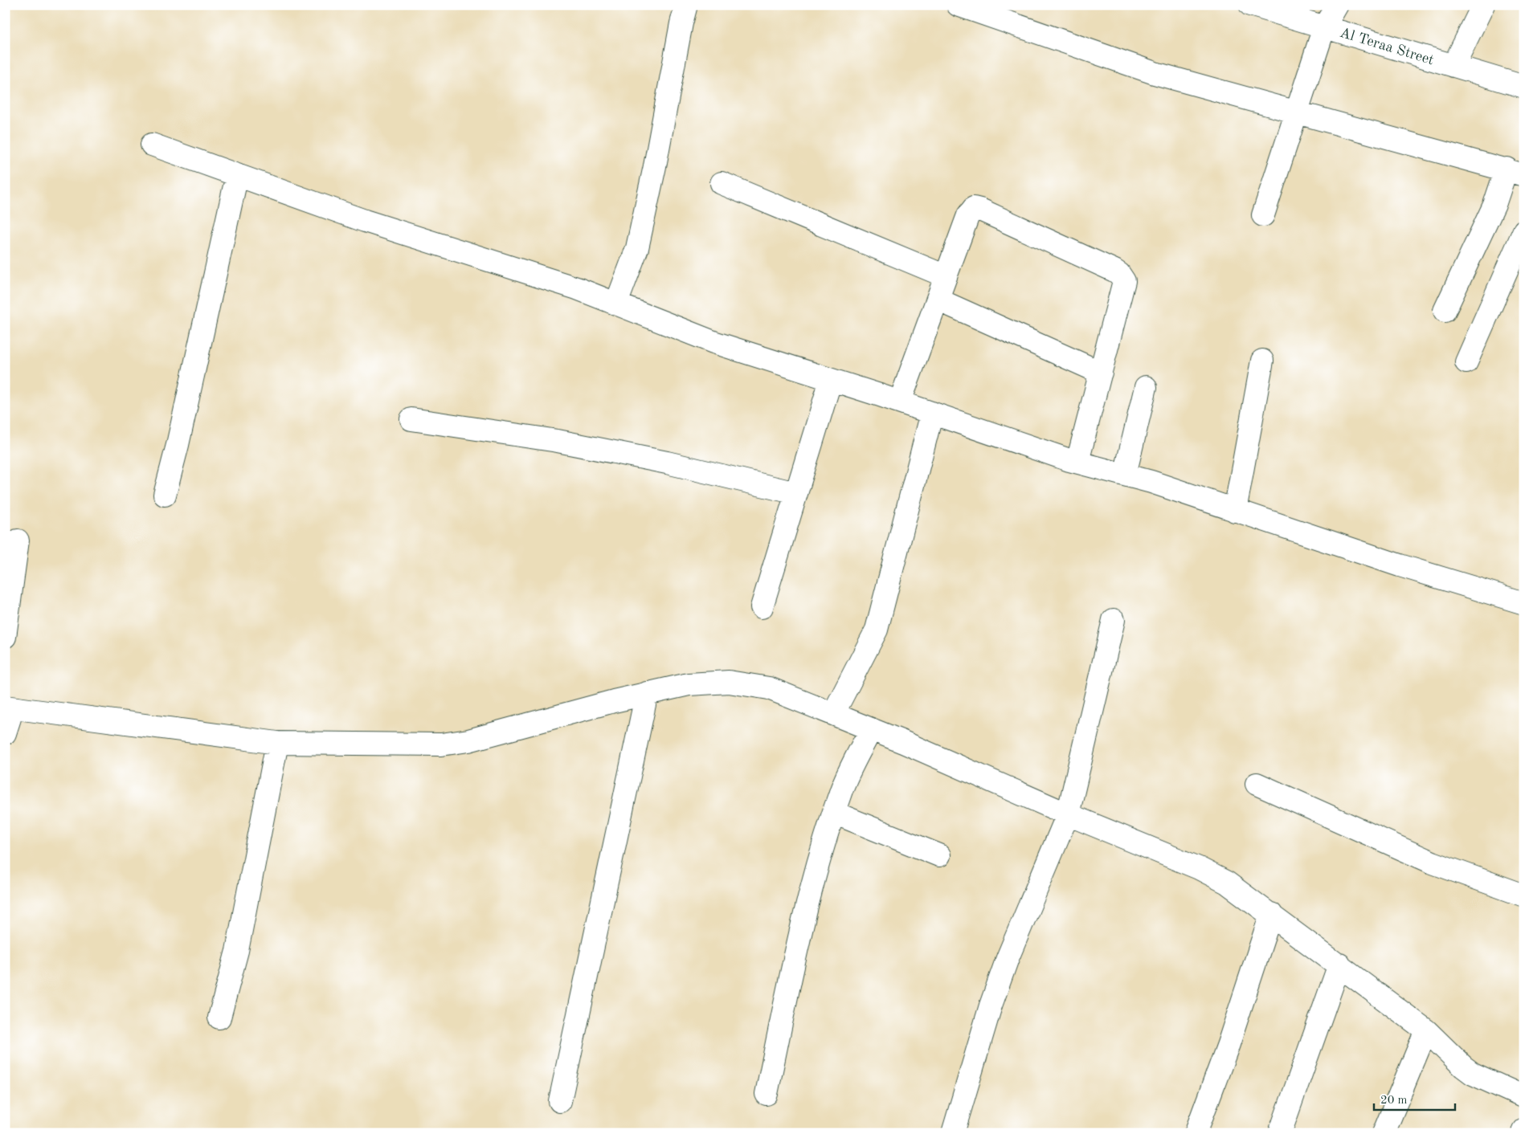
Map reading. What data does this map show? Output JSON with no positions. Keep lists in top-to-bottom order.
{
  "streets": {
    "street": ["Al Teraa Street"]
  },
  "scale_bar": "20 m"
}
